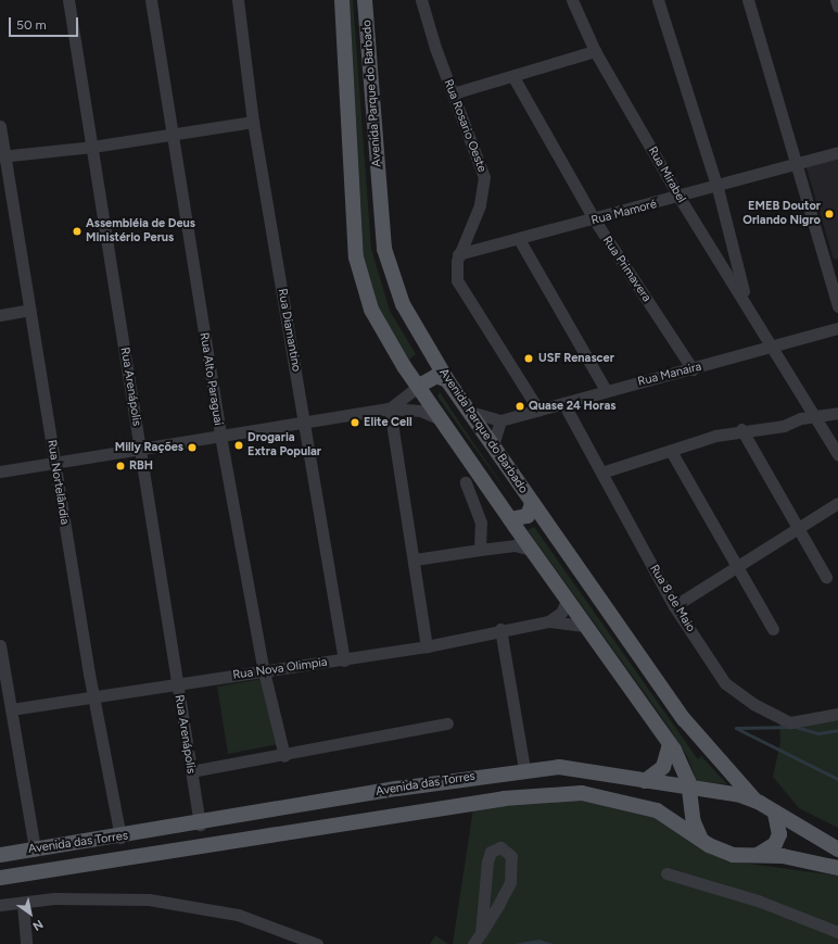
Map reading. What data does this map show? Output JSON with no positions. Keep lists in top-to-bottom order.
{
  "streets": {
    "main road": ["Avenida Parque do Barbado", "Avenida das Torres"],
    "street": [
      "Rua Rosario Oeste",
      "Rua Mirabel",
      "Rua Mamoré",
      "Rua Primavera",
      "Rua Diamantino",
      "Rua Manaira",
      "Rua Alto Paraguai",
      "Rua Arenápolis",
      "Rua Nortelândia",
      "Rua 8 de Maio",
      "Rua Nova Olimpia"
    ]
  },
  "crossings": [
    ["Avenida Parque do Barbado", "Rua Nova Olimpia"],
    ["Avenida Parque do Barbado", "Avenida das Torres"],
    ["Rua Rosario Oeste", "Rua Mamoré"],
    ["Rua Rosario Oeste", "Rua Manaira"],
    ["Rua Mirabel", "Rua Mamoré"],
    ["Rua Mirabel", "Rua Manaira"],
    ["Rua Mamoré", "Rua Primavera"],
    ["Rua Primavera", "Rua Manaira"],
    ["Rua Diamantino", "Rua Nova Olimpia"],
    ["Rua Manaira", "Rua 8 de Maio"],
    ["Rua Alto Paraguai", "Rua Nova Olimpia"],
    ["Rua Arenápolis", "Rua Nova Olimpia"],
    ["Rua Arenápolis", "Avenida das Torres"],
    ["Rua Nortelândia", "Rua Nova Olimpia"],
    ["Rua Nortelândia", "Avenida das Torres"]
  ],
  "places": [
    "EMEB Doutor Orlando Nigro",
    "Assembléia de Deus Ministério Perus",
    "USF Renascer",
    "Quase 24 Horas",
    "Elite Cell",
    "Drogaria Extra Popular",
    "Milly Rações",
    "RBH"
  ],
  "scale_bar": "50 m",
  "north": "bottom right"
}
